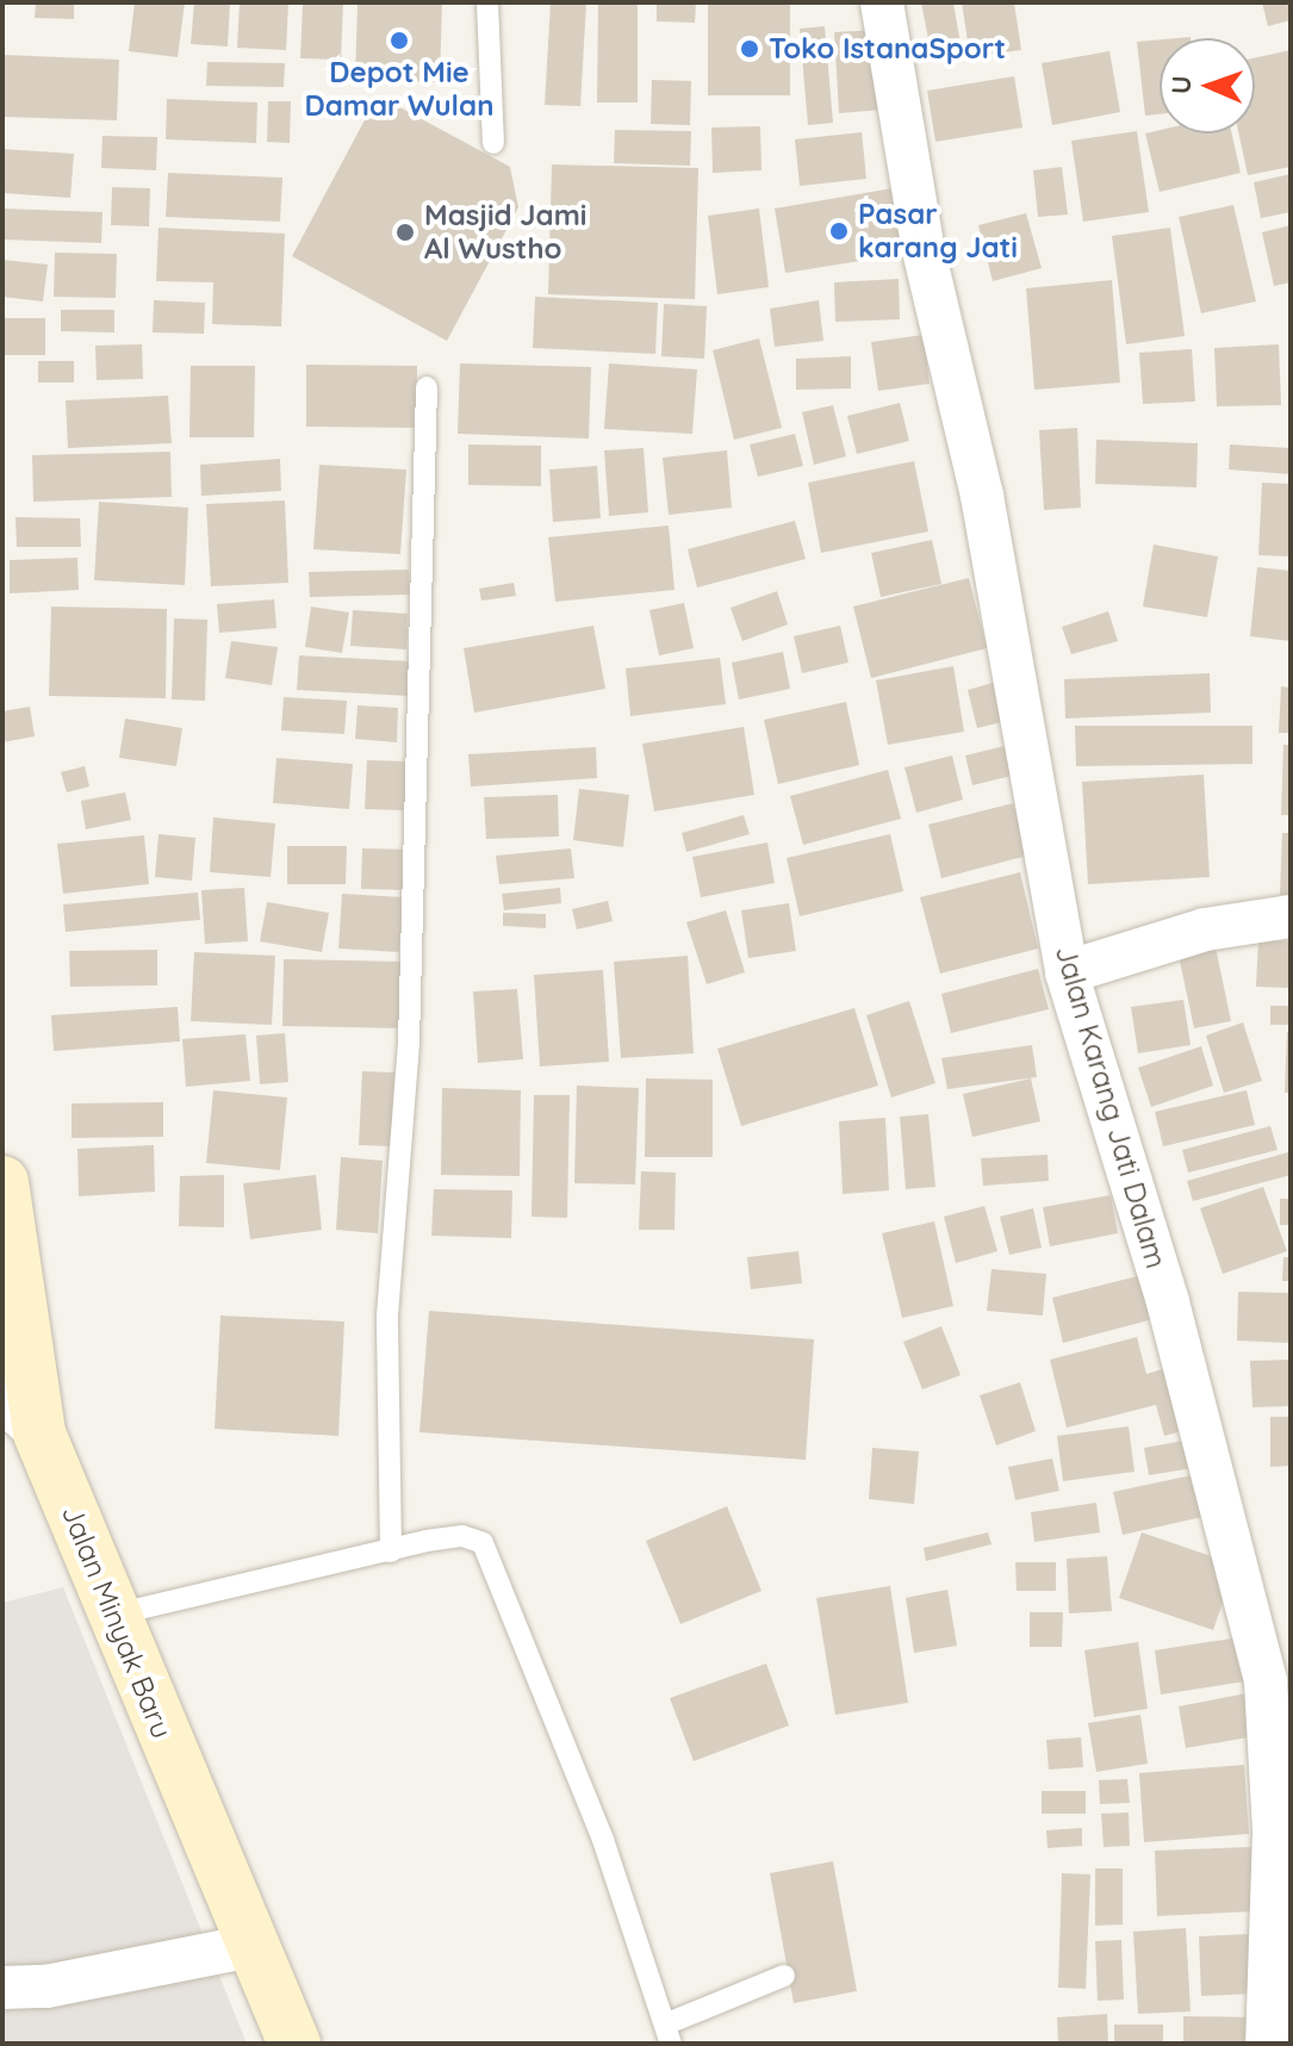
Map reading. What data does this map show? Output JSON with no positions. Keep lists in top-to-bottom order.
{
  "streets": {
    "main road": ["Jalan Minyak Baru"],
    "street": ["Jalan Karang Jati Dalam"]
  },
  "places": [
    "Depot Mie Damar Wulan",
    "Toko IstanaSport",
    "Pasar karang Jati",
    "Masjid Jami Al Wustho"
  ],
  "north": "left"
}
